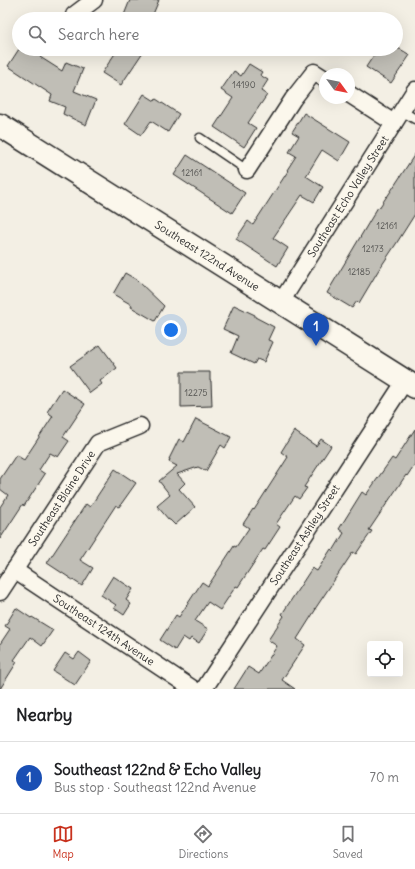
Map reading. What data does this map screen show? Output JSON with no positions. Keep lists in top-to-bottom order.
{
  "streets": {
    "main road": ["Southeast 122nd Avenue"],
    "street": [
      "Southeast Echo Valley Street",
      "Southeast Blaine Drive",
      "Southeast Ashley Street",
      "Southeast 124th Avenue"
    ]
  },
  "crossings": [
    ["Southeast Echo Valley Street", "Southeast 122nd Avenue"],
    ["Southeast 122nd Avenue", "Southeast Ashley Street"],
    ["Southeast Blaine Drive", "Southeast 124th Avenue"]
  ],
  "house_numbers": [
    "14190",
    "12161",
    "12161",
    "12173",
    "12185",
    "12275"
  ],
  "north": "bottom right",
  "page": {
    "search": "Search here",
    "pins": "1",
    "heading": "Nearby",
    "list": [
      {
        "mark": "1",
        "name": "Southeast 122nd & Echo Valley",
        "note": "Bus stop · Southeast 122nd Avenue",
        "value": "70 m"
      }
    ],
    "nav": ["Map", "Directions", "Saved"]
  }
}
